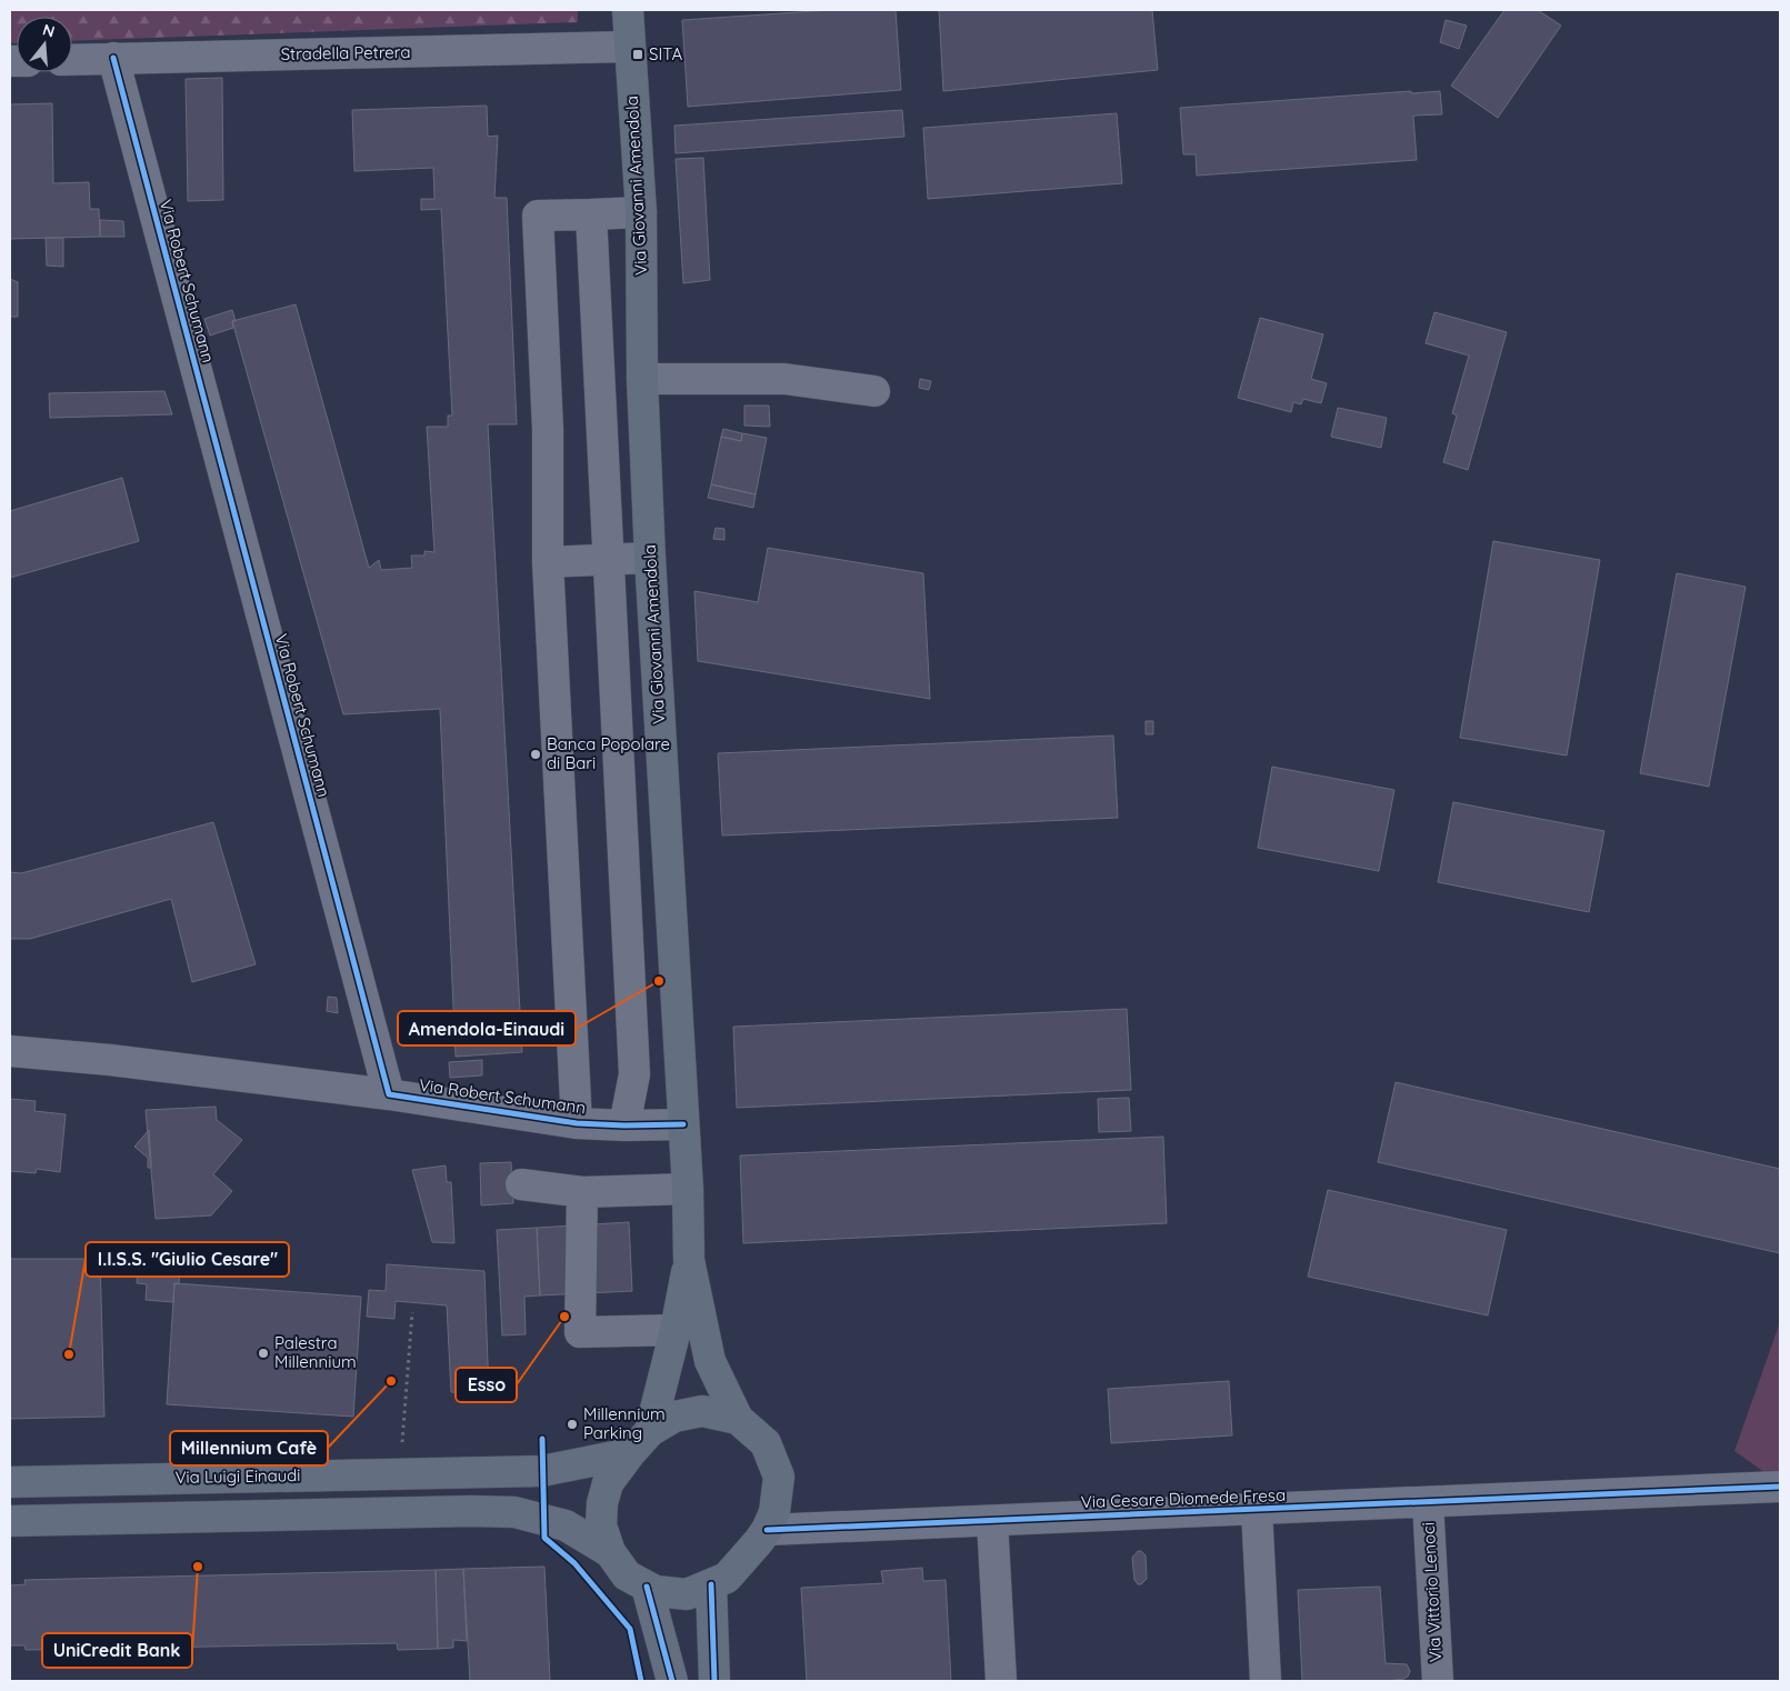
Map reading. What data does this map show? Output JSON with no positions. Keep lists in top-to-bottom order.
{
  "streets": {
    "main road": ["Via Giovanni Amendola", "Via Luigi Einaudi"],
    "street": [
      "Stradella Petrera",
      "Via Robert Schumann",
      "Via Cesare Diomede Fresa",
      "Via Vittorio Lenoci"
    ]
  },
  "crossings": [
    ["Stradella Petrera", "Via Giovanni Amendola"],
    ["Stradella Petrera", "Via Robert Schumann"],
    ["Via Giovanni Amendola", "Via Robert Schumann"],
    ["Via Giovanni Amendola", "Via Luigi Einaudi"],
    ["Via Giovanni Amendola", "Via Cesare Diomede Fresa"],
    ["Via Luigi Einaudi", "Via Cesare Diomede Fresa"],
    ["Via Cesare Diomede Fresa", "Via Vittorio Lenoci"]
  ],
  "places": {
    "transit": ["SITA"],
    "other": [
      "Banca Popolare di Bari",
      "Amendola-Einaudi",
      "Esso",
      "Palestra Millennium",
      "I.I.S.S. \"Giulio Cesare\"",
      "Millennium Cafè",
      "Millennium Parking",
      "UniCredit Bank"
    ]
  },
  "north": "top"
}
